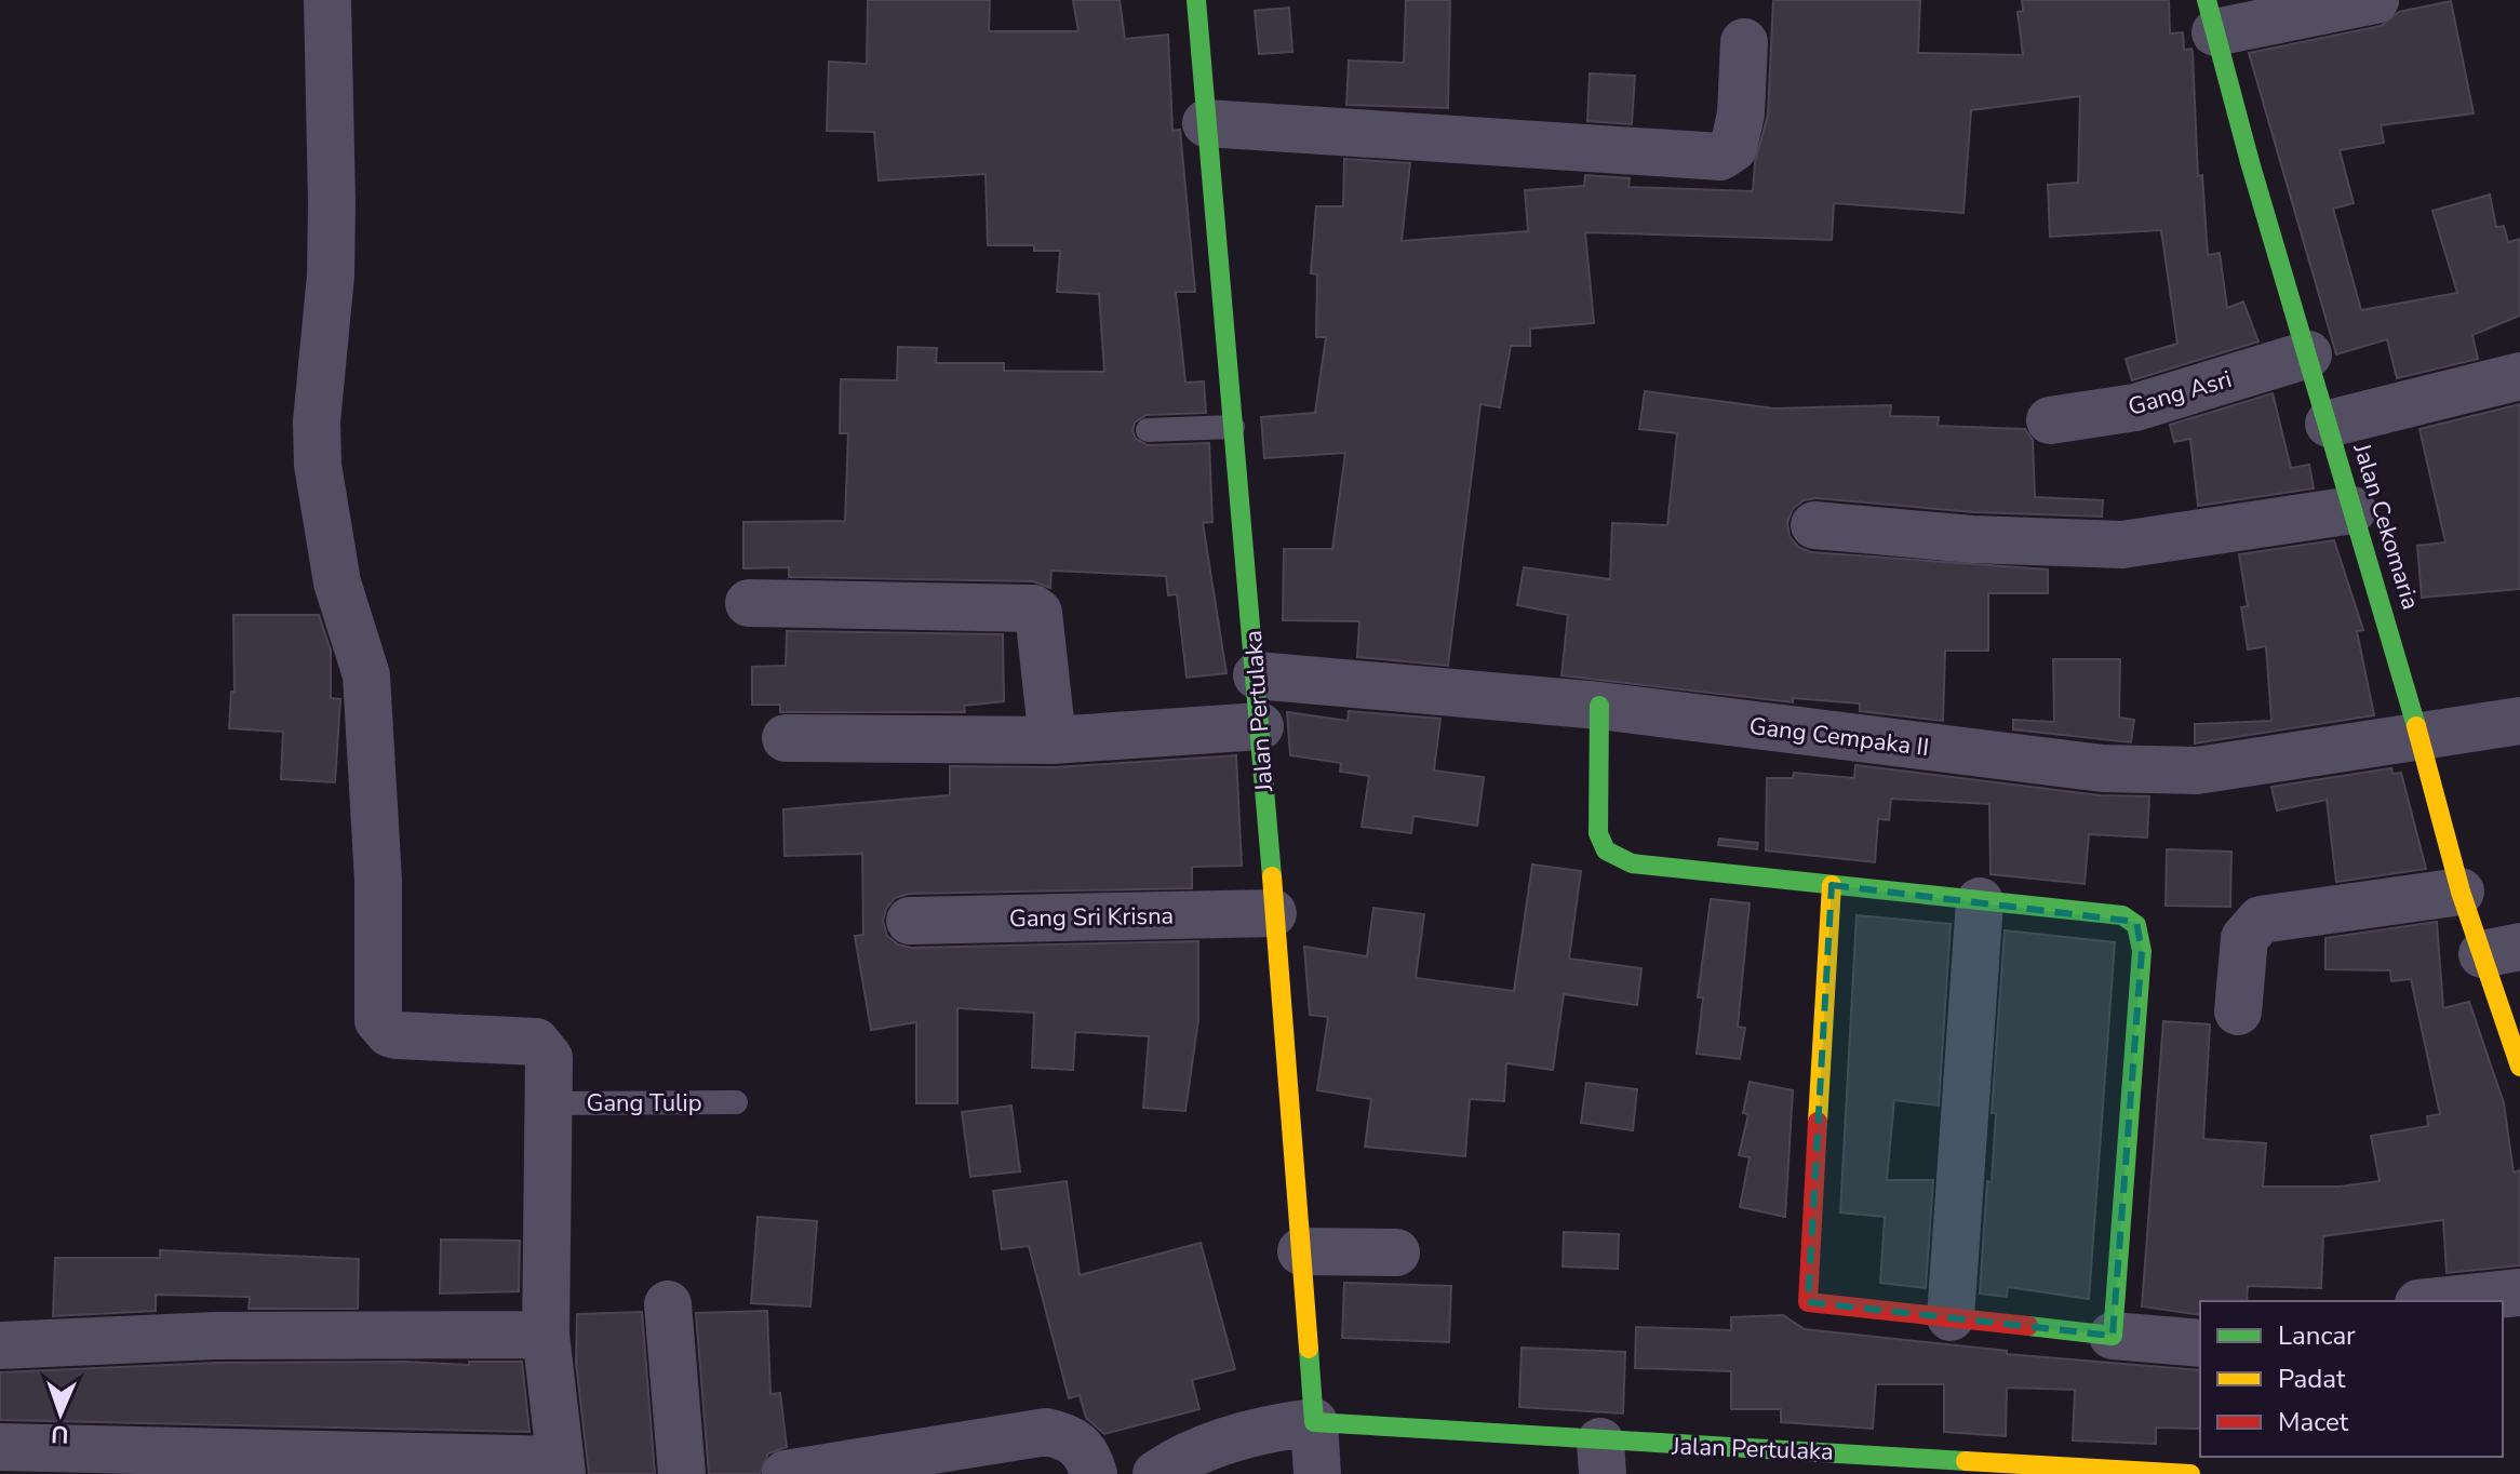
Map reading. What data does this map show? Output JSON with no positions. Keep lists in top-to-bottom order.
{
  "streets": {
    "street": [
      "Gang Asri",
      "Jalan Cekomaria",
      "Jalan Pertulaka",
      "Gang Cempaka II",
      "Gang Sri Krisna"
    ],
    "lane": ["Gang Tulip"]
  },
  "crossings": [
    ["Gang Asri", "Jalan Cekomaria"],
    ["Jalan Cekomaria", "Gang Cempaka II"],
    ["Jalan Pertulaka", "Gang Cempaka II"],
    ["Jalan Pertulaka", "Gang Sri Krisna"]
  ],
  "legend": ["Lancar", "Padat", "Macet"],
  "north": "bottom"
}
